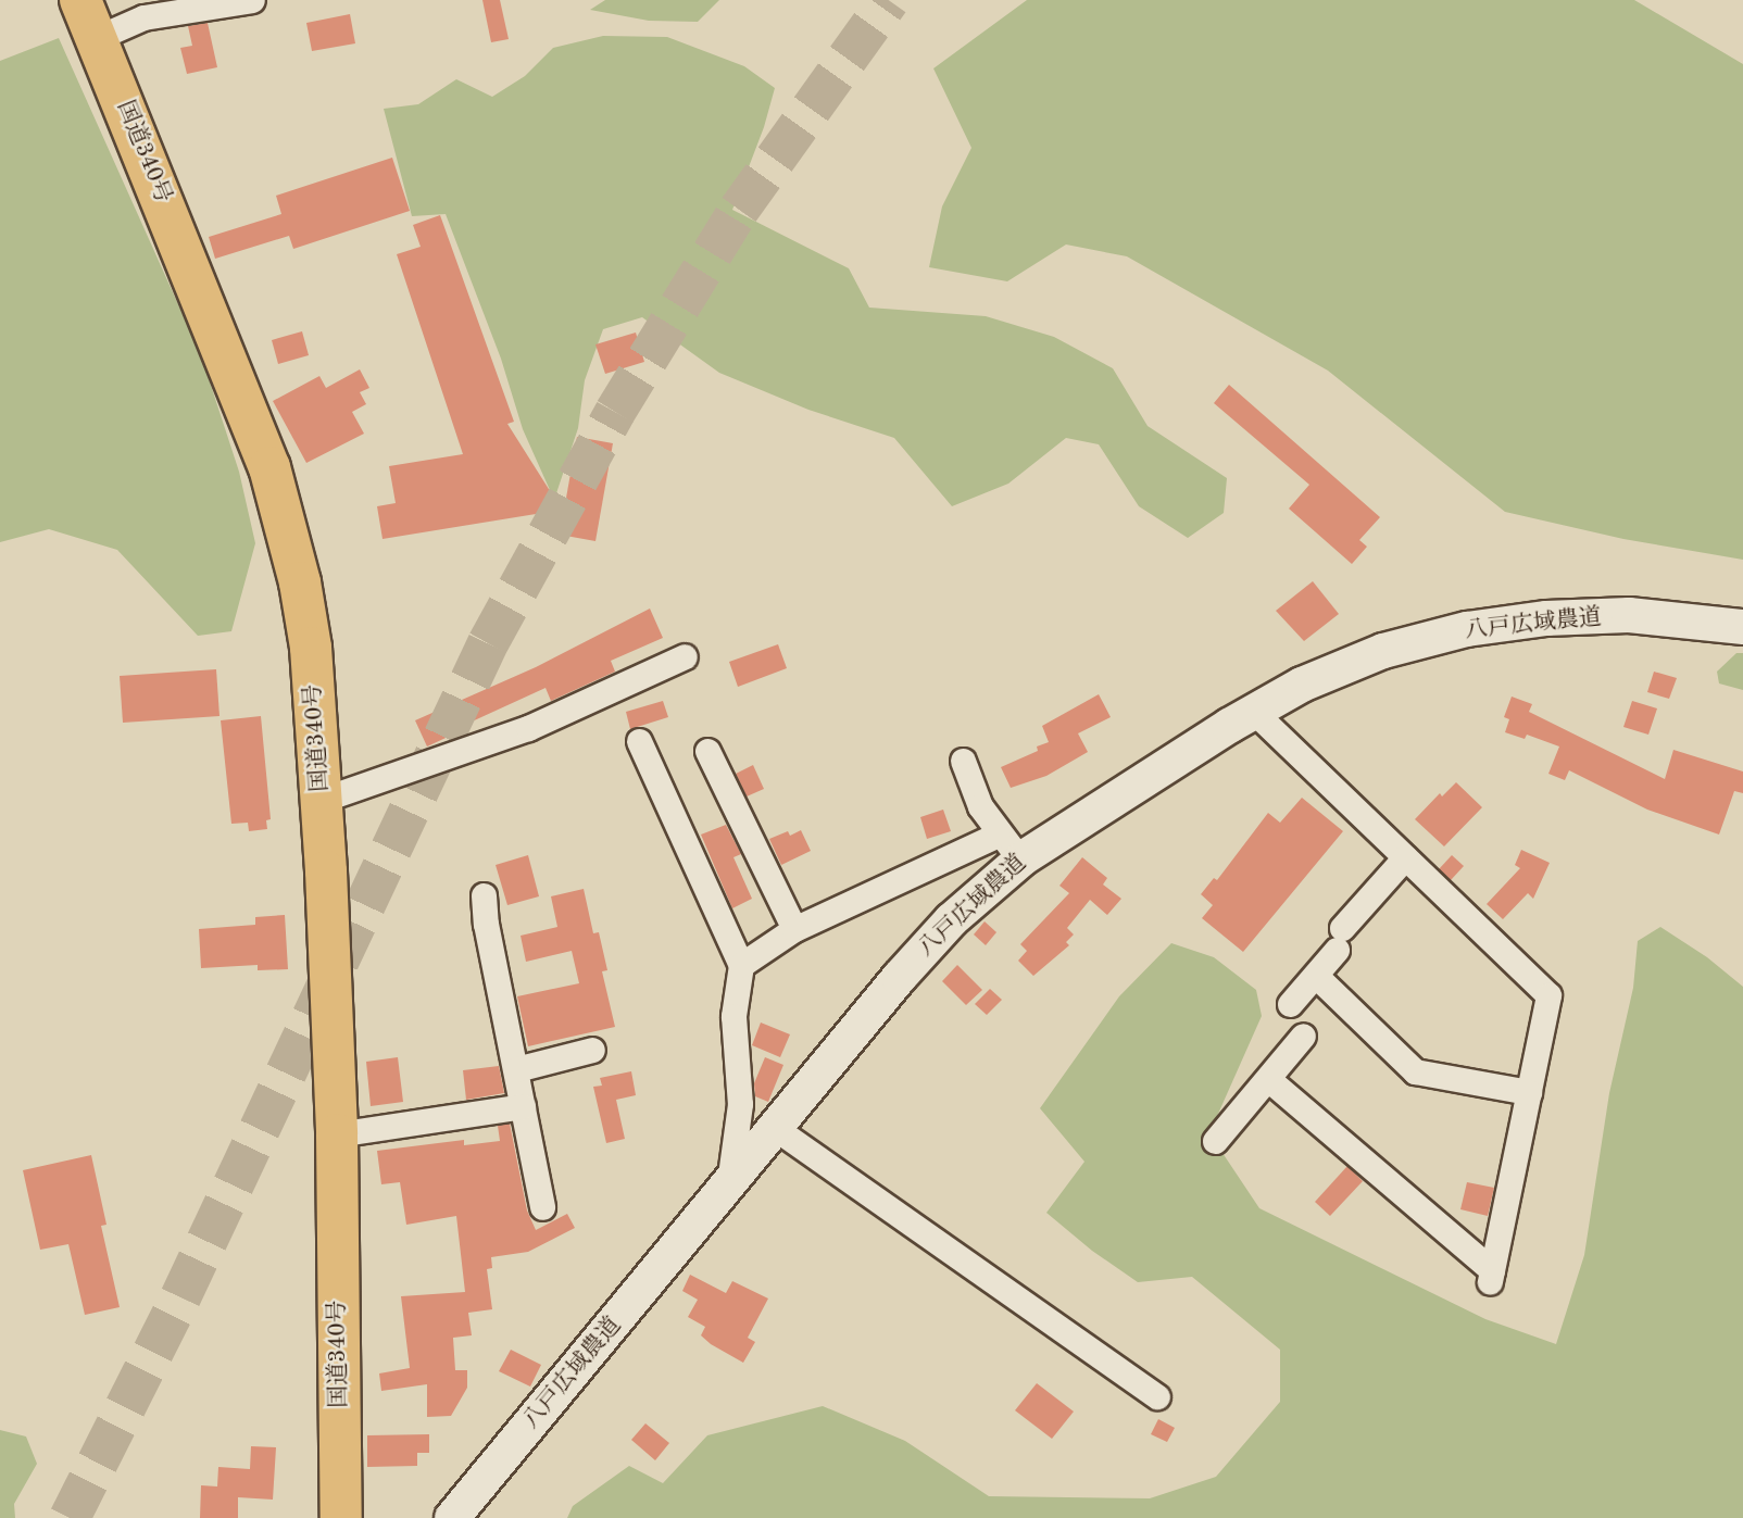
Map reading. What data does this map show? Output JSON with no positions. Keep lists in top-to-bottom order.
{
  "streets": {
    "highway": ["国道340号"],
    "street": ["八戸広域農道"]
  }
}
